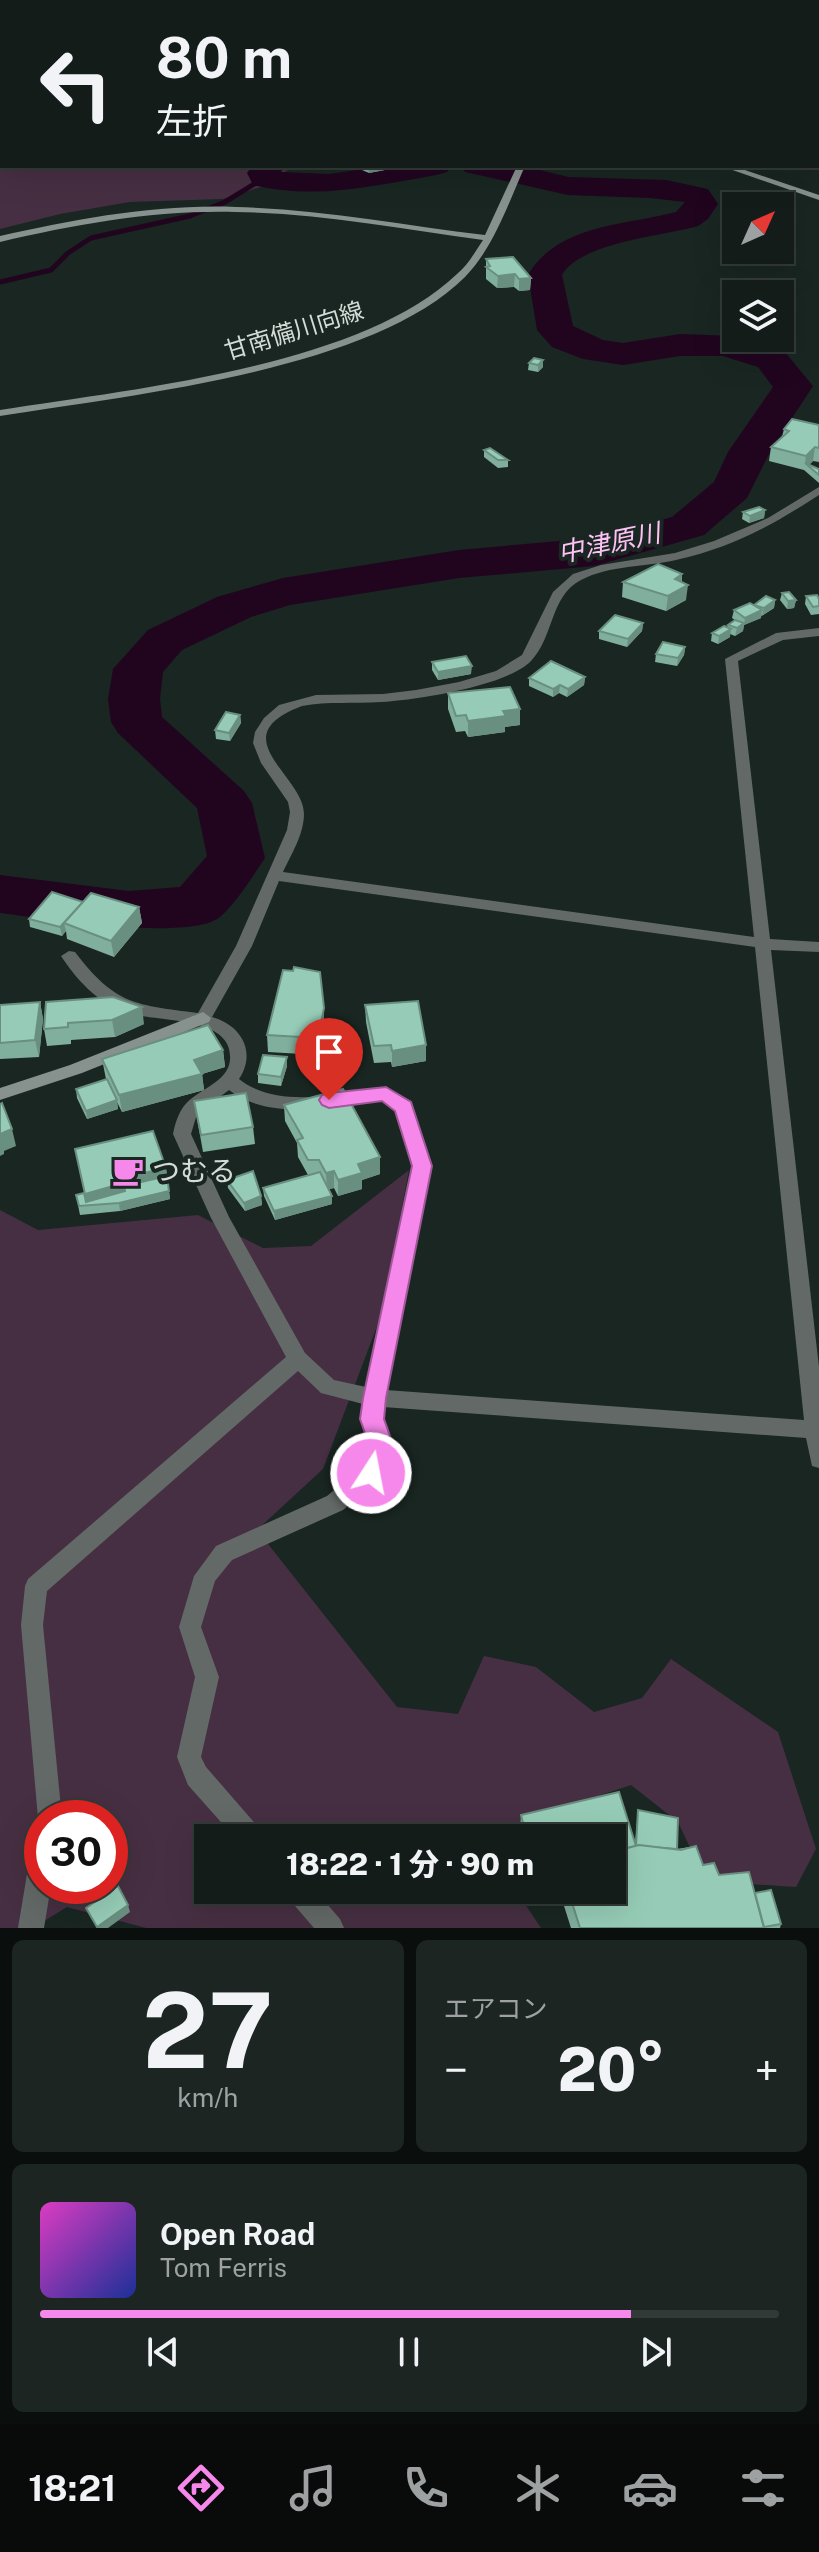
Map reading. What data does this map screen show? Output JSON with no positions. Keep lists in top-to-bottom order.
{
  "streets": {
    "main road": ["甘南備川向線"]
  },
  "water": ["中津原川"],
  "places": {
    "cafe": ["つむる"]
  },
  "north": "top right",
  "page": {
    "turn": ["80 m", "左折"],
    "limit": "30",
    "trip": "18:22 · 1 分 · 90 m",
    "tile": [
      ["27", "km/h"],
      "エアコン"
    ],
    "heat": ["−", "20°", "+"],
    "song": ["Open Road", "Tom Ferris"],
    "tabs": "18:21"
  }
}
